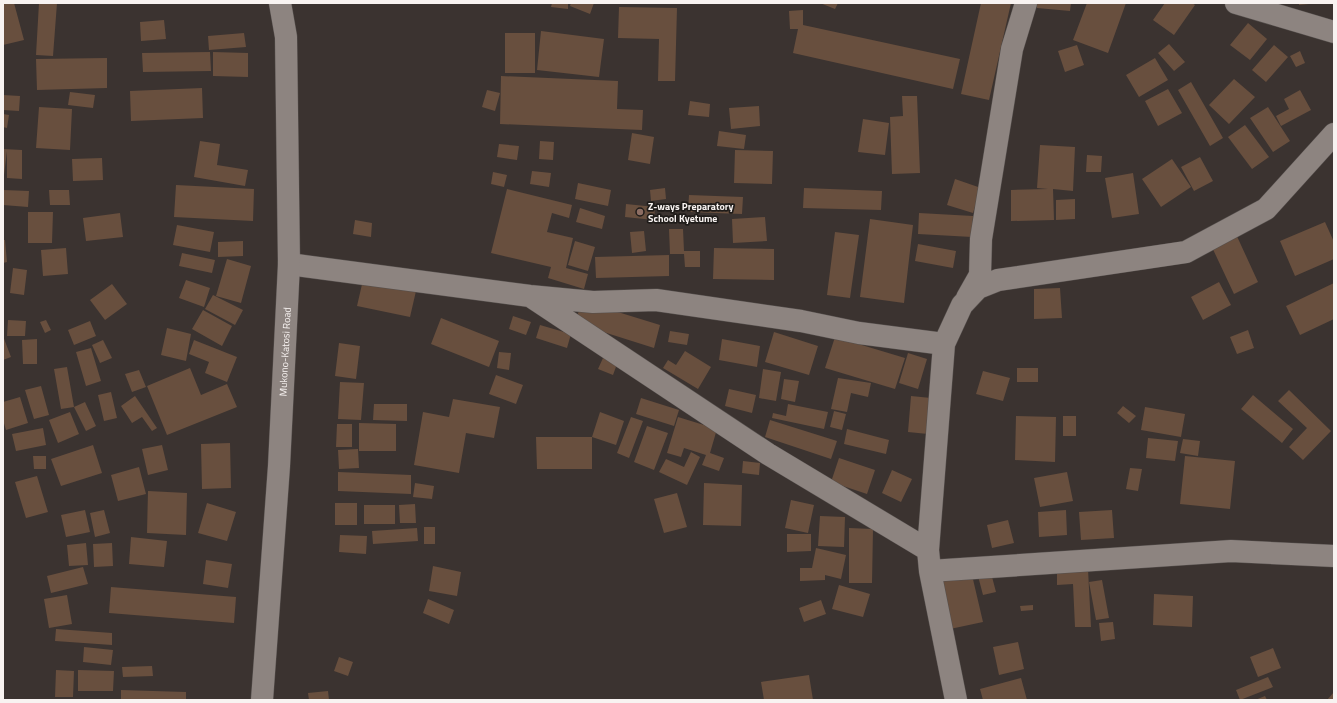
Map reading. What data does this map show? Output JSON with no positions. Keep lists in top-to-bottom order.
{
  "streets": {
    "street": ["Mukono-Katosi Road"]
  },
  "places": ["Z-ways Preparatory School Kyetume"]
}
